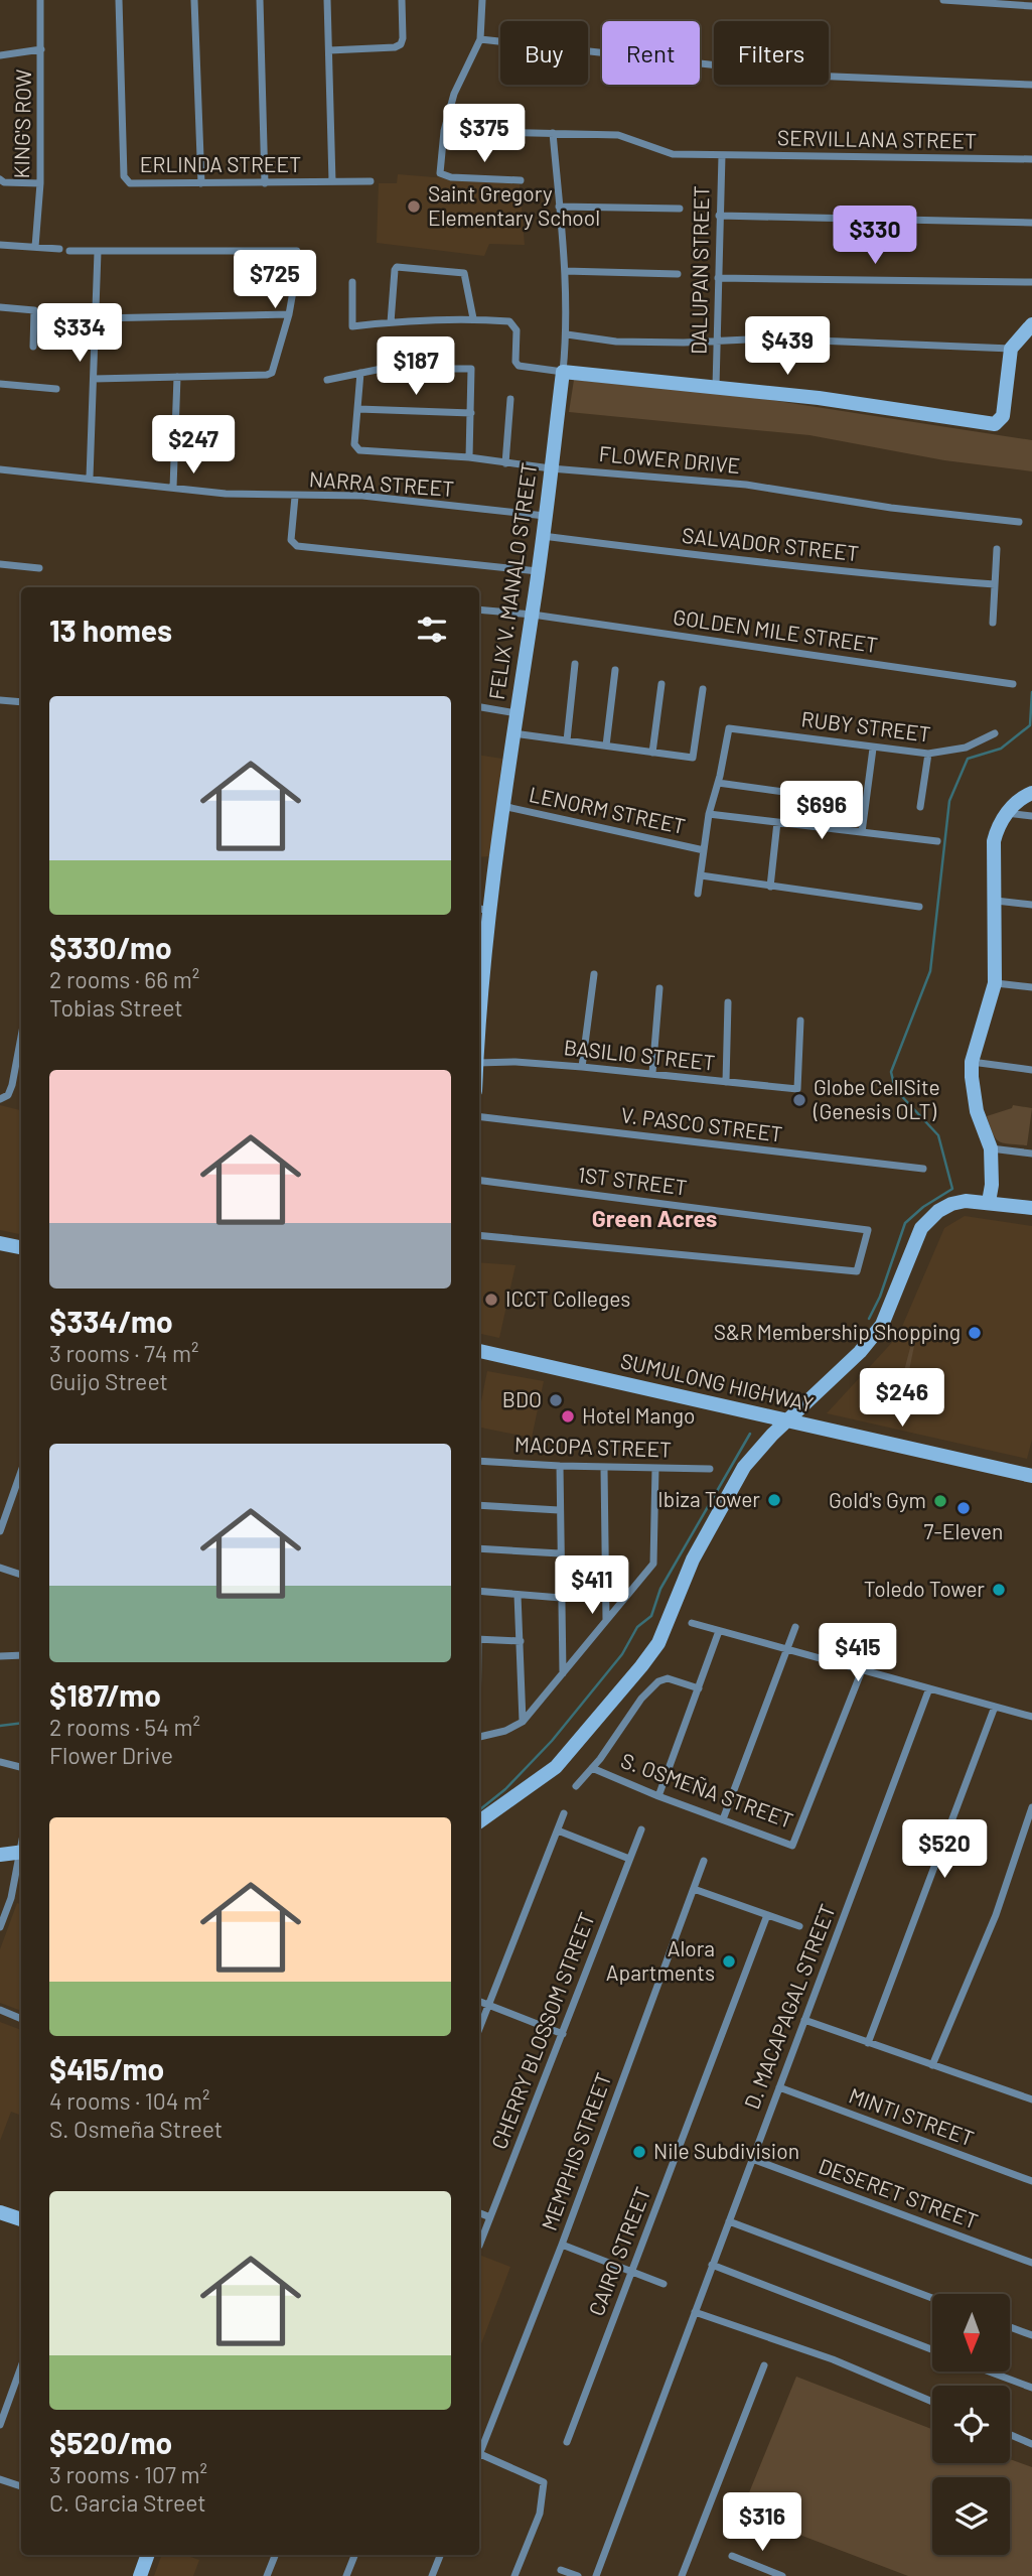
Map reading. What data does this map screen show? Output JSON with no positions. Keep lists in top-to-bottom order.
{
  "streets": {
    "street": [
      "KING'S ROW",
      "SERVILLANA STREET",
      "ERLINDA STREET",
      "DALUPAN STREET",
      "FLOWER DRIVE",
      "NARRA STREET",
      "SALVADOR STREET",
      "FELIX V. MANALO STREET",
      "GOLDEN MILE STREET",
      "RUBY STREET",
      "LENORM STREET",
      "BASILIO STREET",
      "V. PASCO STREET",
      "1ST STREET",
      "SUMULONG HIGHWAY",
      "MACOPA STREET",
      "S. OSMEÑA STREET",
      "D. MACAPAGAL STREET",
      "CHERRY BLOSSOM STREET",
      "MINTI STREET",
      "MEMPHIS STREET",
      "DESERET STREET",
      "CAIRO STREET"
    ]
  },
  "crossings": [
    ["SERVILLANA STREET", "DALUPAN STREET"],
    ["FLOWER DRIVE", "FELIX V. MANALO STREET"],
    ["NARRA STREET", "FELIX V. MANALO STREET"],
    ["SALVADOR STREET", "FELIX V. MANALO STREET"],
    ["FELIX V. MANALO STREET", "GOLDEN MILE STREET"],
    ["FELIX V. MANALO STREET", "LENORM STREET"],
    ["D. MACAPAGAL STREET", "MINTI STREET"],
    ["D. MACAPAGAL STREET", "DESERET STREET"]
  ],
  "districts": ["Green Acres"],
  "places": [
    "Saint Gregory Elementary School",
    "Globe CellSite (Genesis OLT)",
    "ICCT Colleges",
    "S&R Membership Shopping",
    "BDO",
    "Hotel Mango",
    "Ibiza Tower",
    "Gold's Gym",
    "7-Eleven",
    "Toledo Tower",
    "Alora Apartments",
    "Nile Subdivision"
  ],
  "north": "bottom",
  "page": {
    "chip": ["Buy", "Rent", "Filters"],
    "price": [
      "$375",
      "$330",
      "$725",
      "$334",
      "$439",
      "$187",
      "$247",
      "$696",
      "$246",
      "$411",
      "$415",
      "$520",
      "$316"
    ],
    "heading": "13 homes",
    "list": [
      {
        "name": "$330/mo",
        "note": "2 rooms · 66 m² · Tobias Street"
      },
      {
        "name": "$334/mo",
        "note": "3 rooms · 74 m² · Guijo Street"
      },
      {
        "name": "$187/mo",
        "note": "2 rooms · 54 m² · Flower Drive"
      },
      {
        "name": "$415/mo",
        "note": "4 rooms · 104 m² · S. Osmeña Street"
      },
      {
        "name": "$520/mo",
        "note": "3 rooms · 107 m² · C. Garcia Street"
      }
    ]
  }
}
